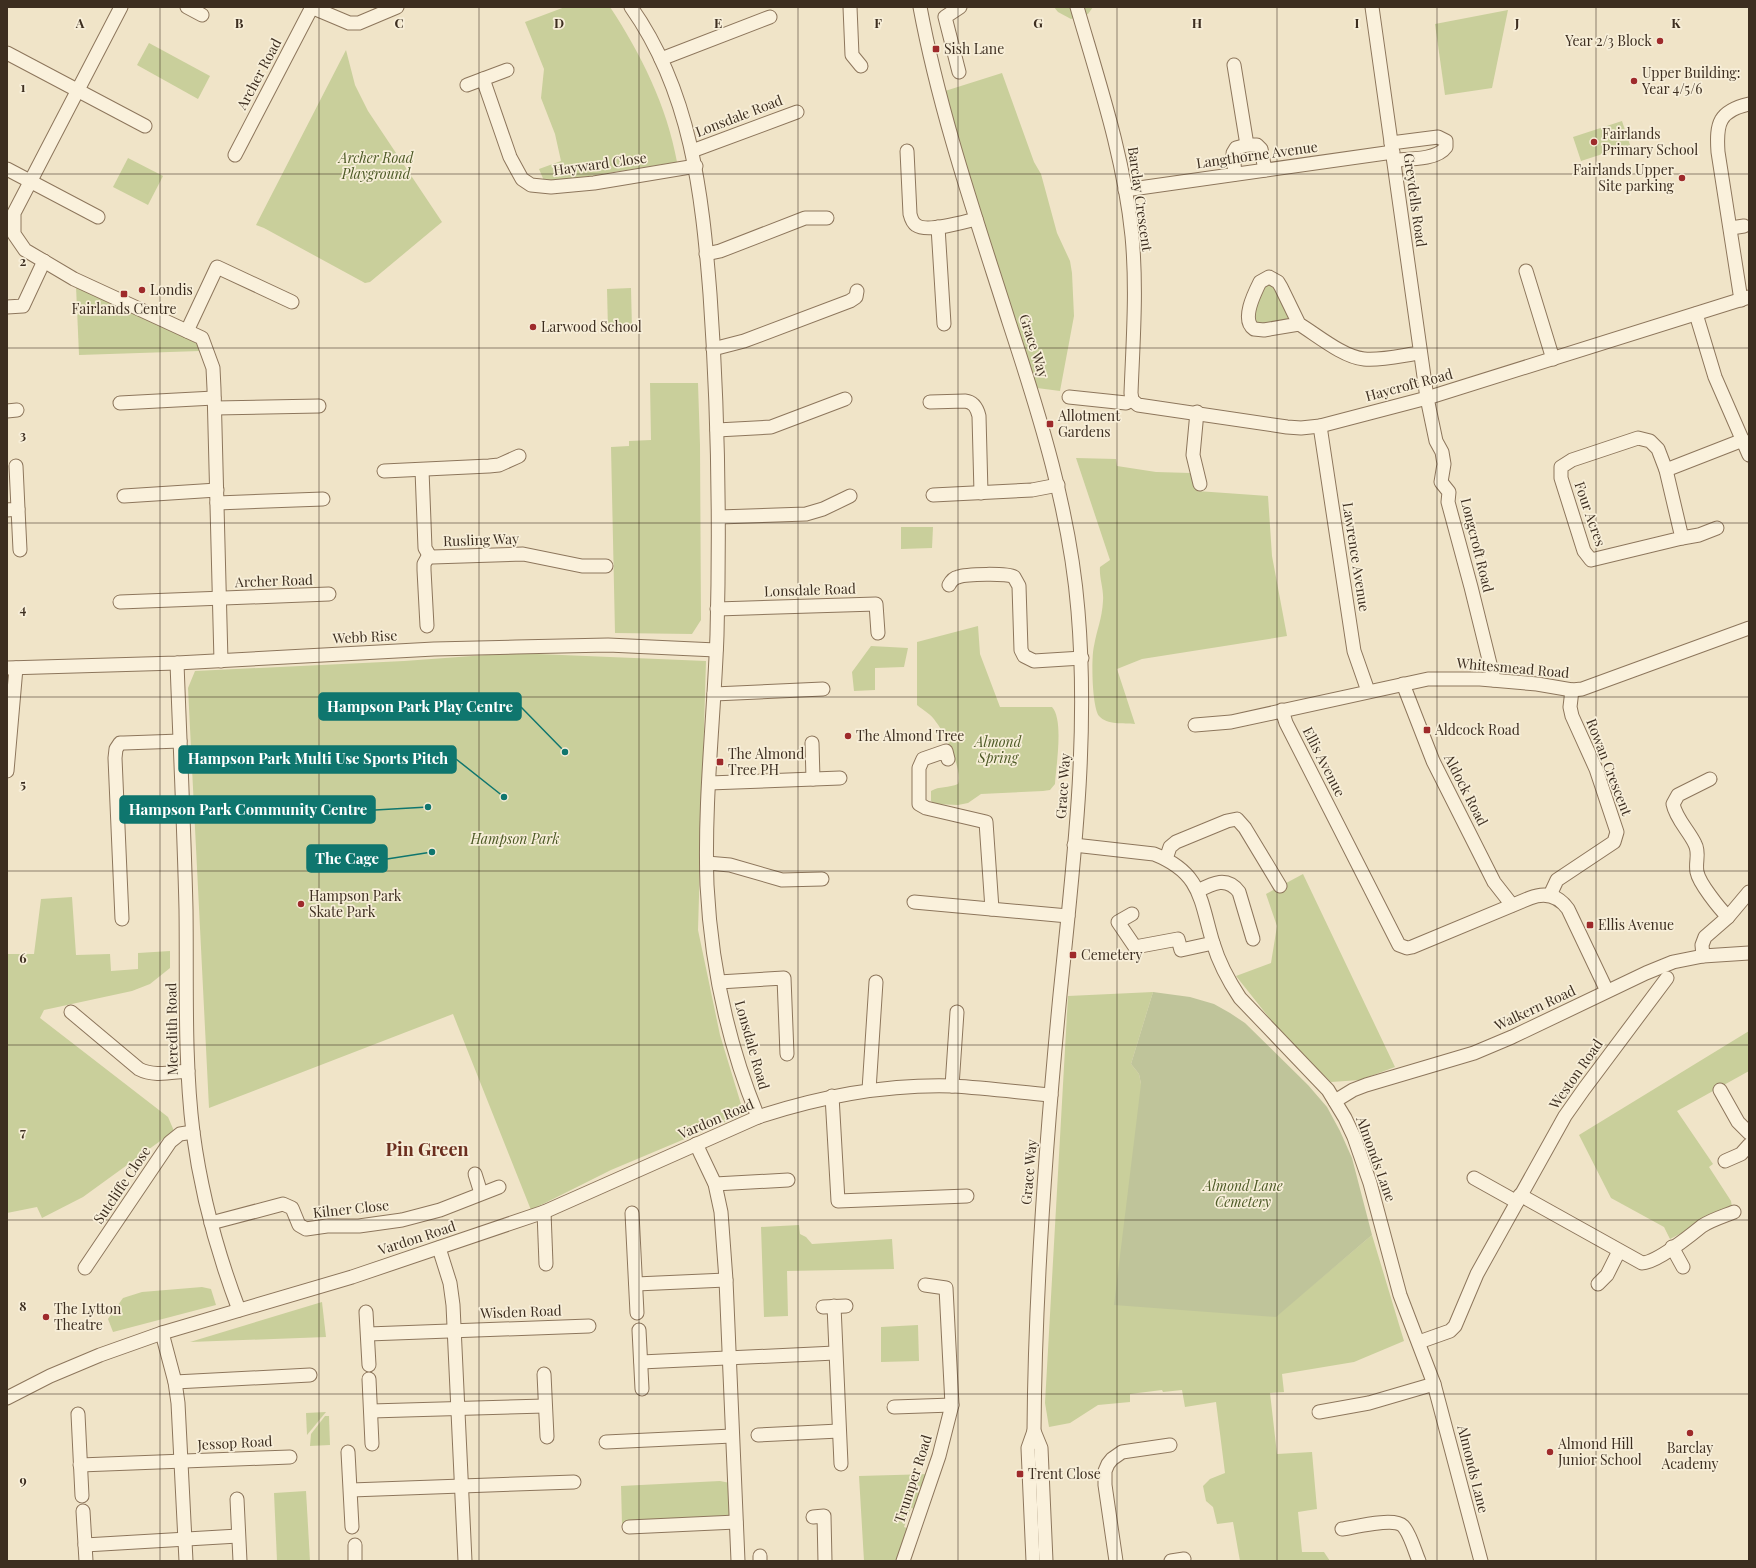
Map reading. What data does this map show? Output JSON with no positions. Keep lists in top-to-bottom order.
{
  "streets": {
    "street": [
      "Archer Road",
      "Lonsdale Road",
      "Langthorne Avenue",
      "Hayward Close",
      "Barclay Crescent",
      "Greydells Road",
      "Grace Way",
      "Haycroft Road",
      "Four Acres",
      "Rusling Way",
      "Longcroft Road",
      "Lawrence Avenue",
      "Webb Rise",
      "Whitesmead Road",
      "Ellis Avenue",
      "Rowan Crescent",
      "Aldock Road",
      "Walkern Road",
      "Meredith Road",
      "Weston Road",
      "Vardon Road",
      "Almonds Lane",
      "Sutcliffe Close",
      "Kilner Close",
      "Wisden Road",
      "Jessop Road",
      "Trumper Road"
    ]
  },
  "crossings": [
    ["Archer Road", "Webb Rise"],
    ["Lonsdale Road", "Hayward Close"],
    ["Lonsdale Road", "Webb Rise"],
    ["Lonsdale Road", "Vardon Road"],
    ["Langthorne Avenue", "Barclay Crescent"],
    ["Langthorne Avenue", "Greydells Road"],
    ["Barclay Crescent", "Haycroft Road"],
    ["Greydells Road", "Haycroft Road"],
    ["Greydells Road", "Longcroft Road"],
    ["Grace Way", "Vardon Road"],
    ["Grace Way", "Almonds Lane"],
    ["Haycroft Road", "Longcroft Road"],
    ["Haycroft Road", "Lawrence Avenue"],
    ["Longcroft Road", "Whitesmead Road"],
    ["Lawrence Avenue", "Whitesmead Road"],
    ["Webb Rise", "Meredith Road"],
    ["Whitesmead Road", "Ellis Avenue"],
    ["Whitesmead Road", "Rowan Crescent"],
    ["Whitesmead Road", "Aldock Road"],
    ["Ellis Avenue", "Rowan Crescent"],
    ["Ellis Avenue", "Aldock Road"],
    ["Walkern Road", "Almonds Lane"],
    ["Meredith Road", "Vardon Road"],
    ["Meredith Road", "Sutcliffe Close"],
    ["Meredith Road", "Kilner Close"],
    ["Weston Road", "Almonds Lane"],
    ["Vardon Road", "Jessop Road"]
  ],
  "districts": ["Pin Green"],
  "parks": [
    "Archer Road Playground",
    "Almond Spring",
    "Hampson Park",
    "Almond Lane Cemetery"
  ],
  "places": {
    "other": [
      "Year 2/3 Block",
      "Upper Building: Year 4/5/6",
      "Fairlands Primary School",
      "Fairlands Upper Site parking",
      "Londis",
      "Larwood School",
      "The Almond Tree",
      "Hampson Park Play Centre",
      "Hampson Park Multi Use Sports Pitch",
      "Hampson Park Community Centre",
      "The Cage",
      "Hampson Park Skate Park",
      "The Lytton Theatre",
      "Barclay Academy",
      "Almond Hill Junior School"
    ],
    "transit": [
      "Sish Lane",
      "Fairlands Centre",
      "Allotment Gardens",
      "Aldcock Road",
      "The Almond Tree PH",
      "Ellis Avenue",
      "Cemetery",
      "Trent Close"
    ]
  },
  "grid": {
    "columns": [
      "A",
      "B",
      "C",
      "D",
      "E",
      "F",
      "G",
      "H",
      "I",
      "J",
      "K"
    ],
    "rows": [
      "1",
      "2",
      "3",
      "4",
      "5",
      "6",
      "7",
      "8",
      "9"
    ]
  }
}
